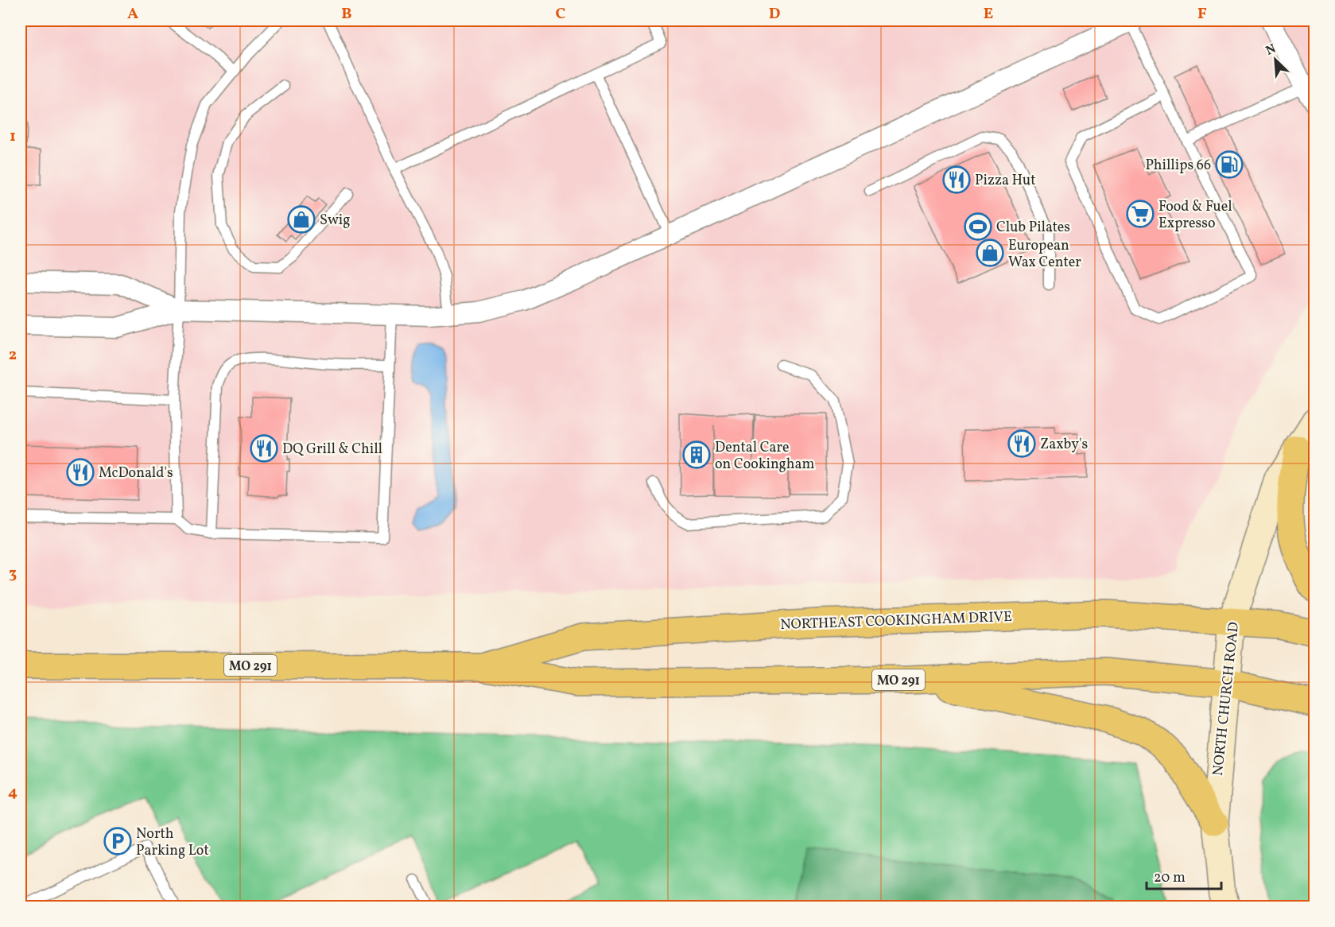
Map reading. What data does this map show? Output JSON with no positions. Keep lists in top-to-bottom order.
{
  "streets": {
    "main road": ["NORTHEAST COOKINGHAM DRIVE", "MO 291", "NORTH CHURCH ROAD"]
  },
  "crossings": [
    ["NORTHEAST COOKINGHAM DRIVE", "NORTH CHURCH ROAD"]
  ],
  "places": {
    "fuel station": ["Phillips 66"],
    "restaurant": [
      "Pizza Hut",
      "Zaxby's",
      "DQ Grill & Chill",
      "McDonald's"
    ],
    "supermarket": ["Food & Fuel Expresso"],
    "shop": ["Swig", "European Wax Center"],
    "sports": ["Club Pilates"],
    "building": ["Dental Care on Cookingham"],
    "parking": ["North Parking Lot"]
  },
  "scale_bar": "20 m",
  "north": "top left",
  "grid": {
    "columns": [
      "A",
      "B",
      "C",
      "D",
      "E",
      "F"
    ],
    "rows": [
      "1",
      "2",
      "3",
      "4"
    ]
  }
}
